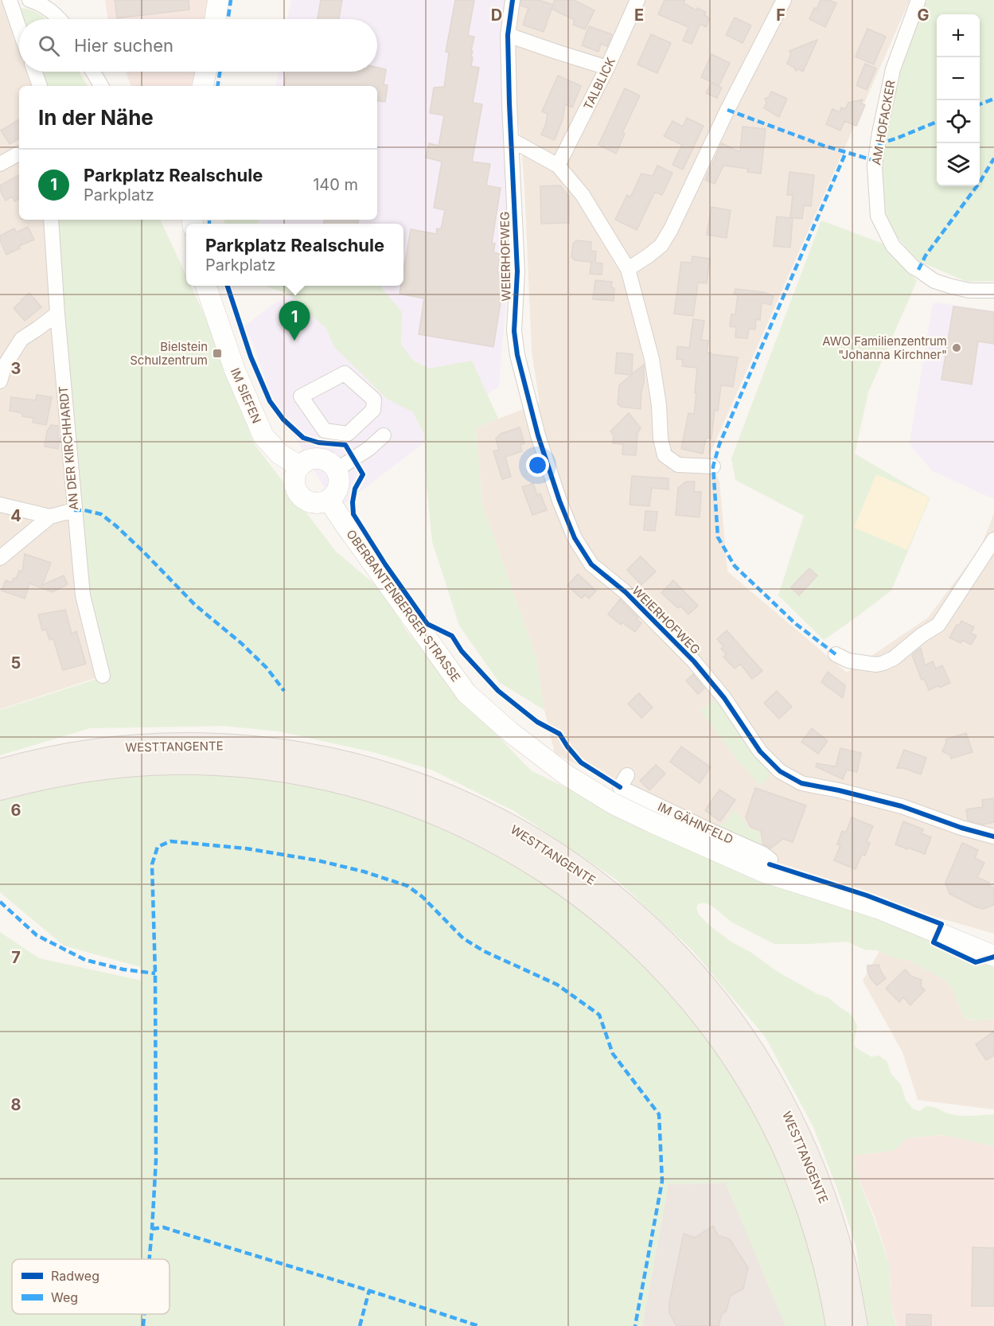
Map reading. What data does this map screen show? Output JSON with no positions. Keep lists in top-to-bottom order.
{
  "streets": {
    "main road": ["IM SIEFEN", "OBERBANTENBERGER STRASSE", "WESTTANGENTE"],
    "street": [
      "TALBLICK",
      "AM HOFACKER",
      "WEIERHOFWEG",
      "AN DER KIRCHHARDT",
      "IM GÄHNFELD"
    ]
  },
  "crossings": [
    ["IM SIEFEN", "OBERBANTENBERGER STRASSE"],
    ["OBERBANTENBERGER STRASSE", "IM GÄHNFELD"]
  ],
  "places": {
    "other": ["AWO Familienzentrum \"Johanna Kirchner\""],
    "transit": ["Bielstein Schulzentrum"]
  },
  "legend": ["Radweg", "Weg"],
  "page": {
    "map_buttons": ["+", "−"],
    "search": "Hier suchen",
    "heading": "In der Nähe",
    "list": [
      {
        "mark": "1",
        "name": "Parkplatz Realschule",
        "note": "Parkplatz",
        "value": "140 m"
      }
    ],
    "popup": ["Parkplatz Realschule", "Parkplatz"],
    "pins": "1"
  },
  "grid": {
    "columns": [
      "D",
      "E",
      "F",
      "G"
    ],
    "rows": [
      "3",
      "4",
      "5",
      "6",
      "7",
      "8"
    ]
  }
}
